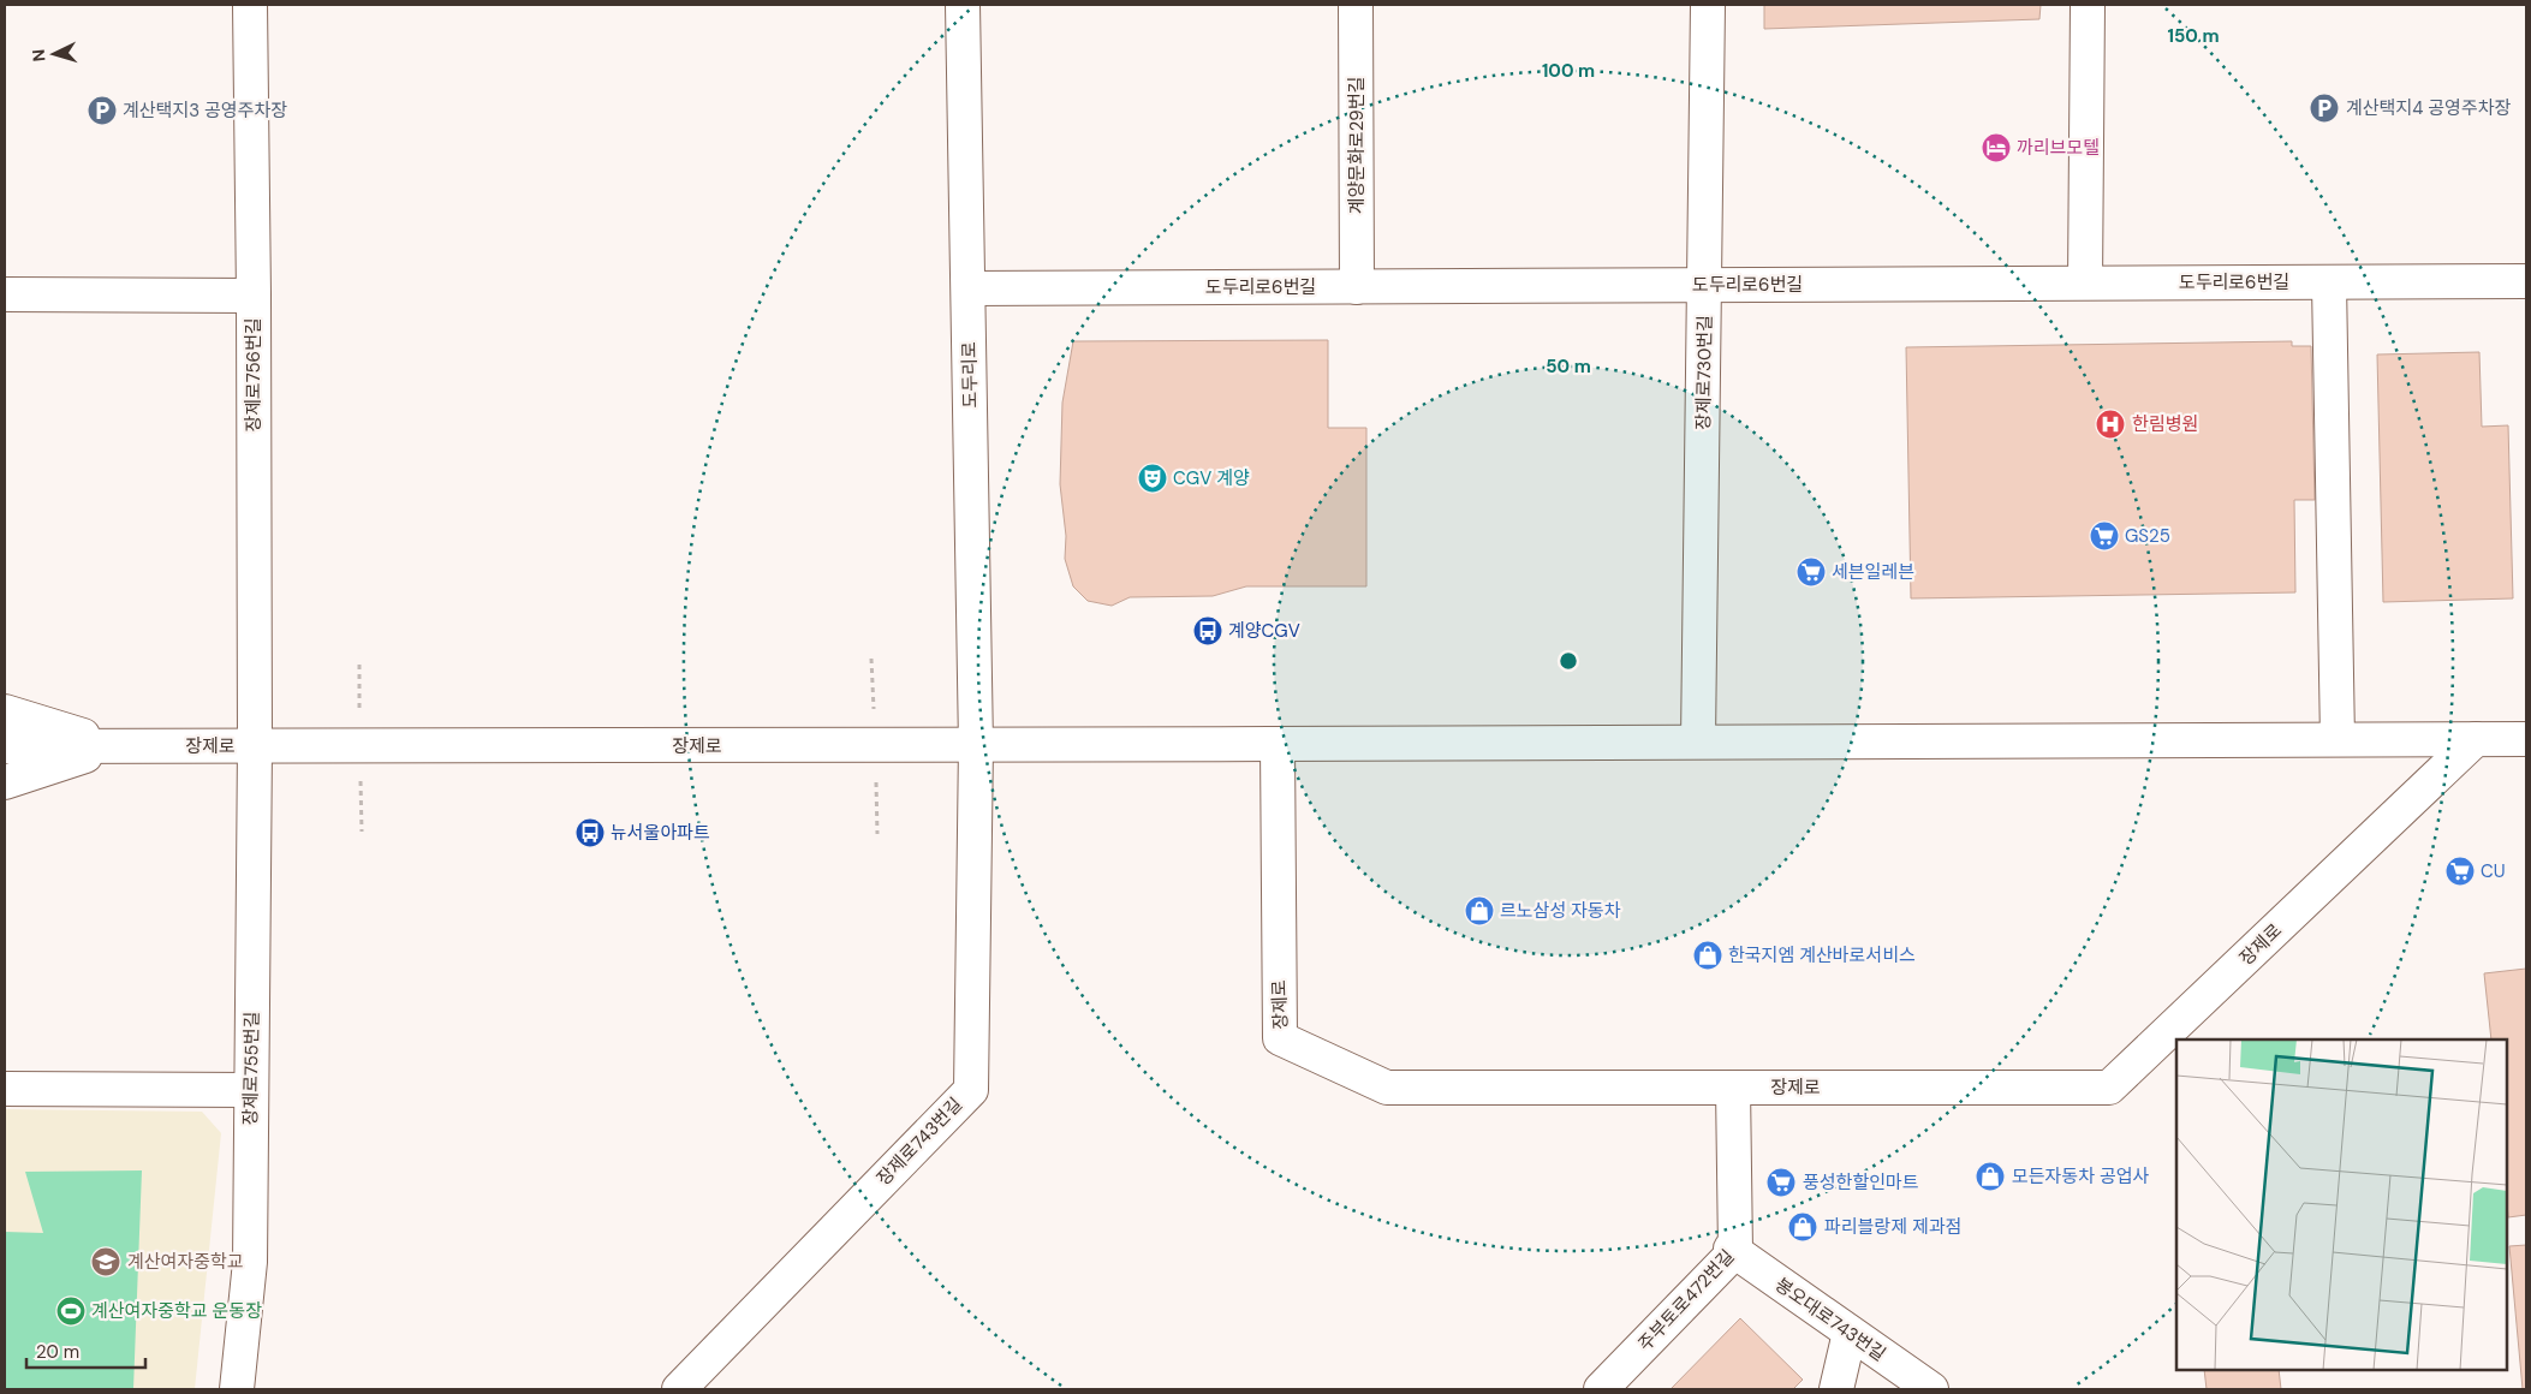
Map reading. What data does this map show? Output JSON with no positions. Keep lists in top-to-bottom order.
{
  "streets": {
    "street": [
      "계양문화로29번길",
      "도두리로6번길",
      "장제로730번길",
      "장제로756번길",
      "도두리로",
      "장제로",
      "장제로755번길",
      "장제로743번길",
      "주부토로472번길",
      "봉오대로743번길"
    ]
  },
  "crossings": [
    ["계양문화로29번길", "도두리로6번길"],
    ["도두리로6번길", "장제로730번길"],
    ["도두리로6번길", "도두리로"],
    ["장제로730번길", "장제로"],
    ["장제로756번길", "장제로"],
    ["장제로756번길", "장제로755번길"],
    ["도두리로", "장제로"],
    ["도두리로", "장제로743번길"],
    ["장제로", "장제로755번길"],
    ["장제로", "장제로743번길"],
    ["장제로", "주부토로472번길"],
    ["주부토로472번길", "봉오대로743번길"]
  ],
  "places": {
    "parking": ["계산택지4 공영주차장", "계산택지3 공영주차장"],
    "hotel": ["까리브모텔"],
    "hospital": ["한림병원"],
    "theatre": ["CGV 계양"],
    "supermarket": [
      "GS25",
      "세븐일레븐",
      "CU",
      "풍성한할인마트"
    ],
    "bus stop": ["계양CGV", "뉴서울아파트"],
    "shop": [
      "르노삼성 자동차",
      "한국지엠 계산바로서비스",
      "모든자동차 공업사",
      "파리블랑제 제과점"
    ],
    "school or university": ["계산여자중학교"],
    "sports": ["계산여자중학교 운동장"]
  },
  "scale_bar": "20 m",
  "north": "left",
  "rings": ["150 m", "100 m", "50 m"]
}
